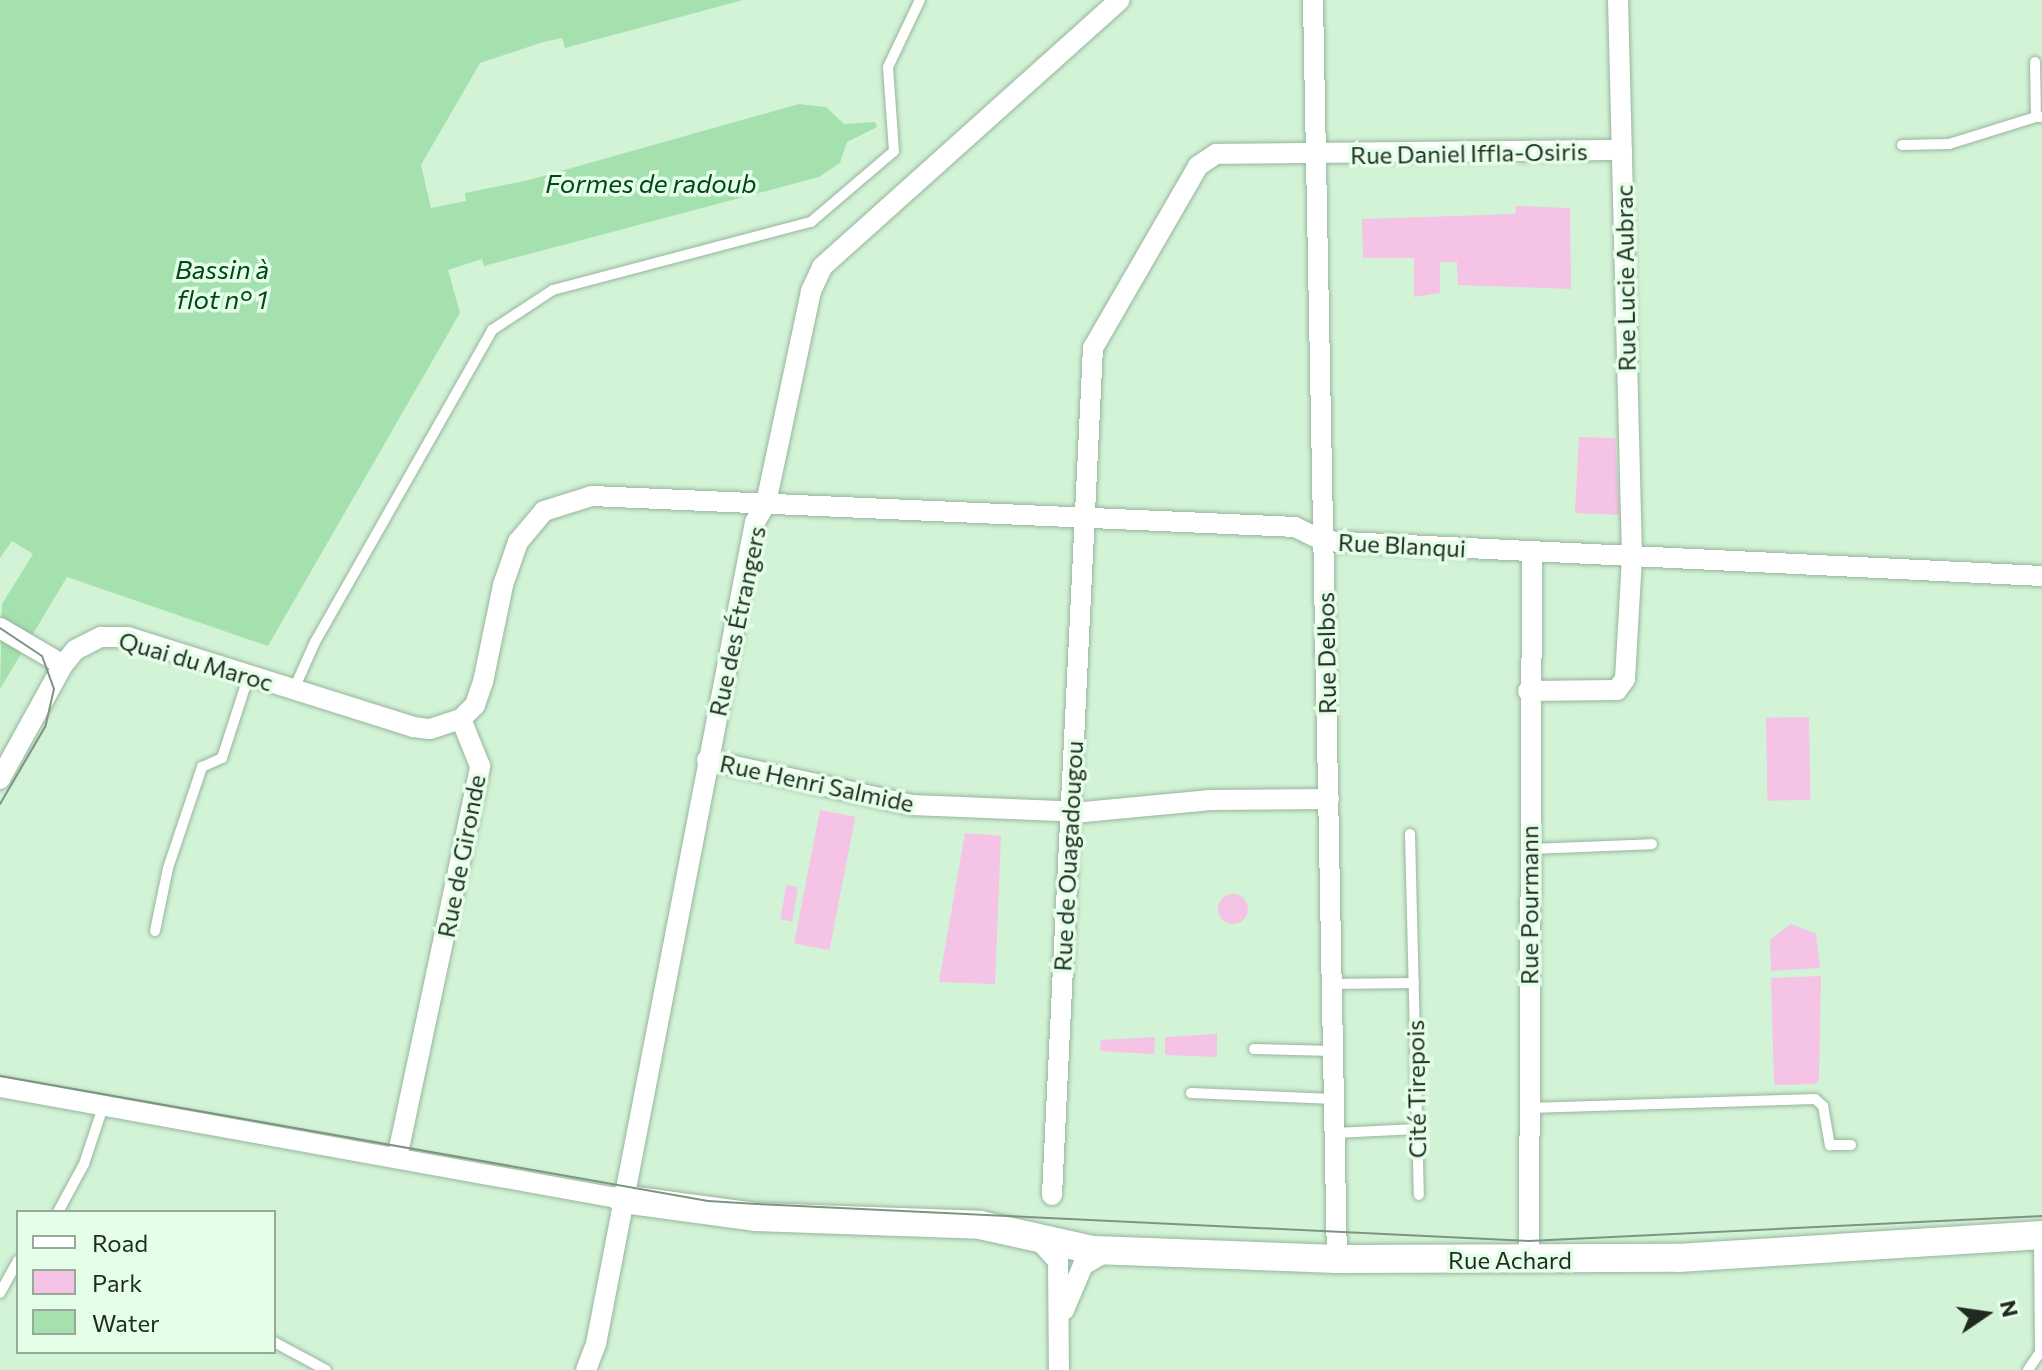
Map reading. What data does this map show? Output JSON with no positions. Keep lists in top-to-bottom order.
{
  "streets": {
    "street": [
      "Rue Daniel Iffla-Osiris",
      "Rue Lucie Aubrac",
      "Rue Blanqui",
      "Rue des Étrangers",
      "Rue Delbos",
      "Quai du Maroc",
      "Rue Henri Salmide",
      "Rue de Gironde",
      "Rue de Ouagadougou",
      "Rue Pourmann",
      "Rue Achard"
    ],
    "lane": ["Cité Tirepois"]
  },
  "crossings": [
    ["Rue Daniel Iffla-Osiris", "Rue Lucie Aubrac"],
    ["Rue Daniel Iffla-Osiris", "Rue Blanqui"],
    ["Rue Daniel Iffla-Osiris", "Rue Delbos"],
    ["Rue Daniel Iffla-Osiris", "Rue de Ouagadougou"],
    ["Rue Lucie Aubrac", "Rue Blanqui"],
    ["Rue Lucie Aubrac", "Rue Pourmann"],
    ["Rue Blanqui", "Rue des Étrangers"],
    ["Rue Blanqui", "Rue Delbos"],
    ["Rue Blanqui", "Rue de Ouagadougou"],
    ["Rue Blanqui", "Rue Pourmann"],
    ["Rue des Étrangers", "Rue Henri Salmide"],
    ["Rue des Étrangers", "Rue Achard"],
    ["Rue Delbos", "Rue Henri Salmide"],
    ["Rue Delbos", "Rue Achard"],
    ["Quai du Maroc", "Rue de Gironde"],
    ["Rue Henri Salmide", "Rue de Ouagadougou"],
    ["Rue Pourmann", "Rue Achard"]
  ],
  "water": ["Formes de radoub", "Bassin à flot n° 1"],
  "legend": ["Road", "Park", "Water"],
  "north": "right"
}
